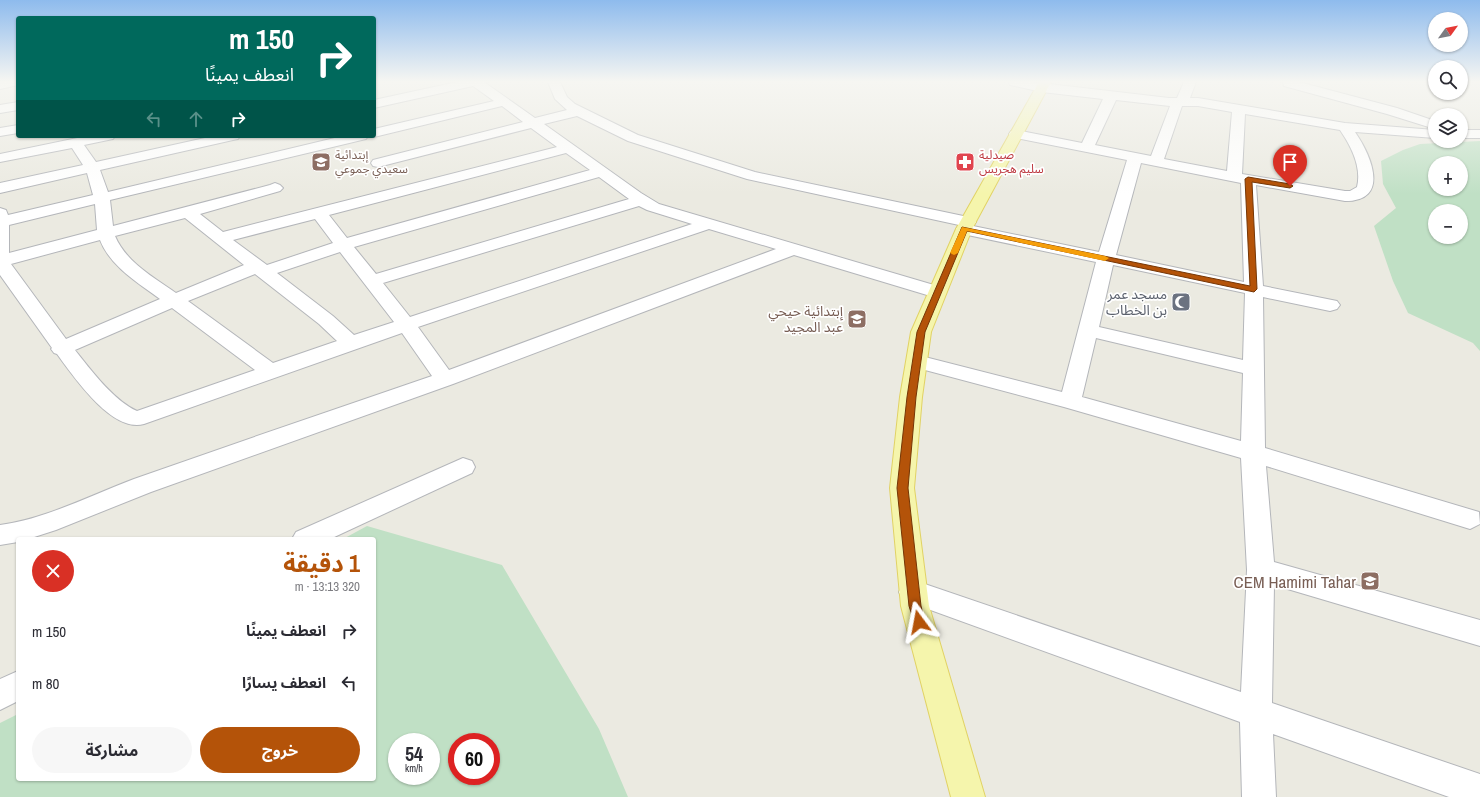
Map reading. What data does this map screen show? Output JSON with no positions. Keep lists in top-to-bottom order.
{
  "places": {
    "school or university": ["إبتدائية سعيدي جموعي", "إبتدائية حيحي عبد المجيد", "CEM Hamimi Tahar"],
    "pharmacy": ["صيدلية سليم هجريس"],
    "mosque": ["مسجد عمر بن الخطاب"]
  },
  "north": "top right",
  "page": {
    "map_buttons": ["+", "−"],
    "turn": ["150 m", "انعطف يمينًا"],
    "heading": ["1 دقيقة", "320 m · 13:13"],
    "list": [
      {
        "name": "انعطف يمينًا",
        "value": "150 m"
      },
      {
        "name": "انعطف يسارًا",
        "value": "80 m"
      }
    ],
    "buttons": ["خروج", "مشاركة"],
    "speed": "54 km/h",
    "limit": "60"
  }
}
